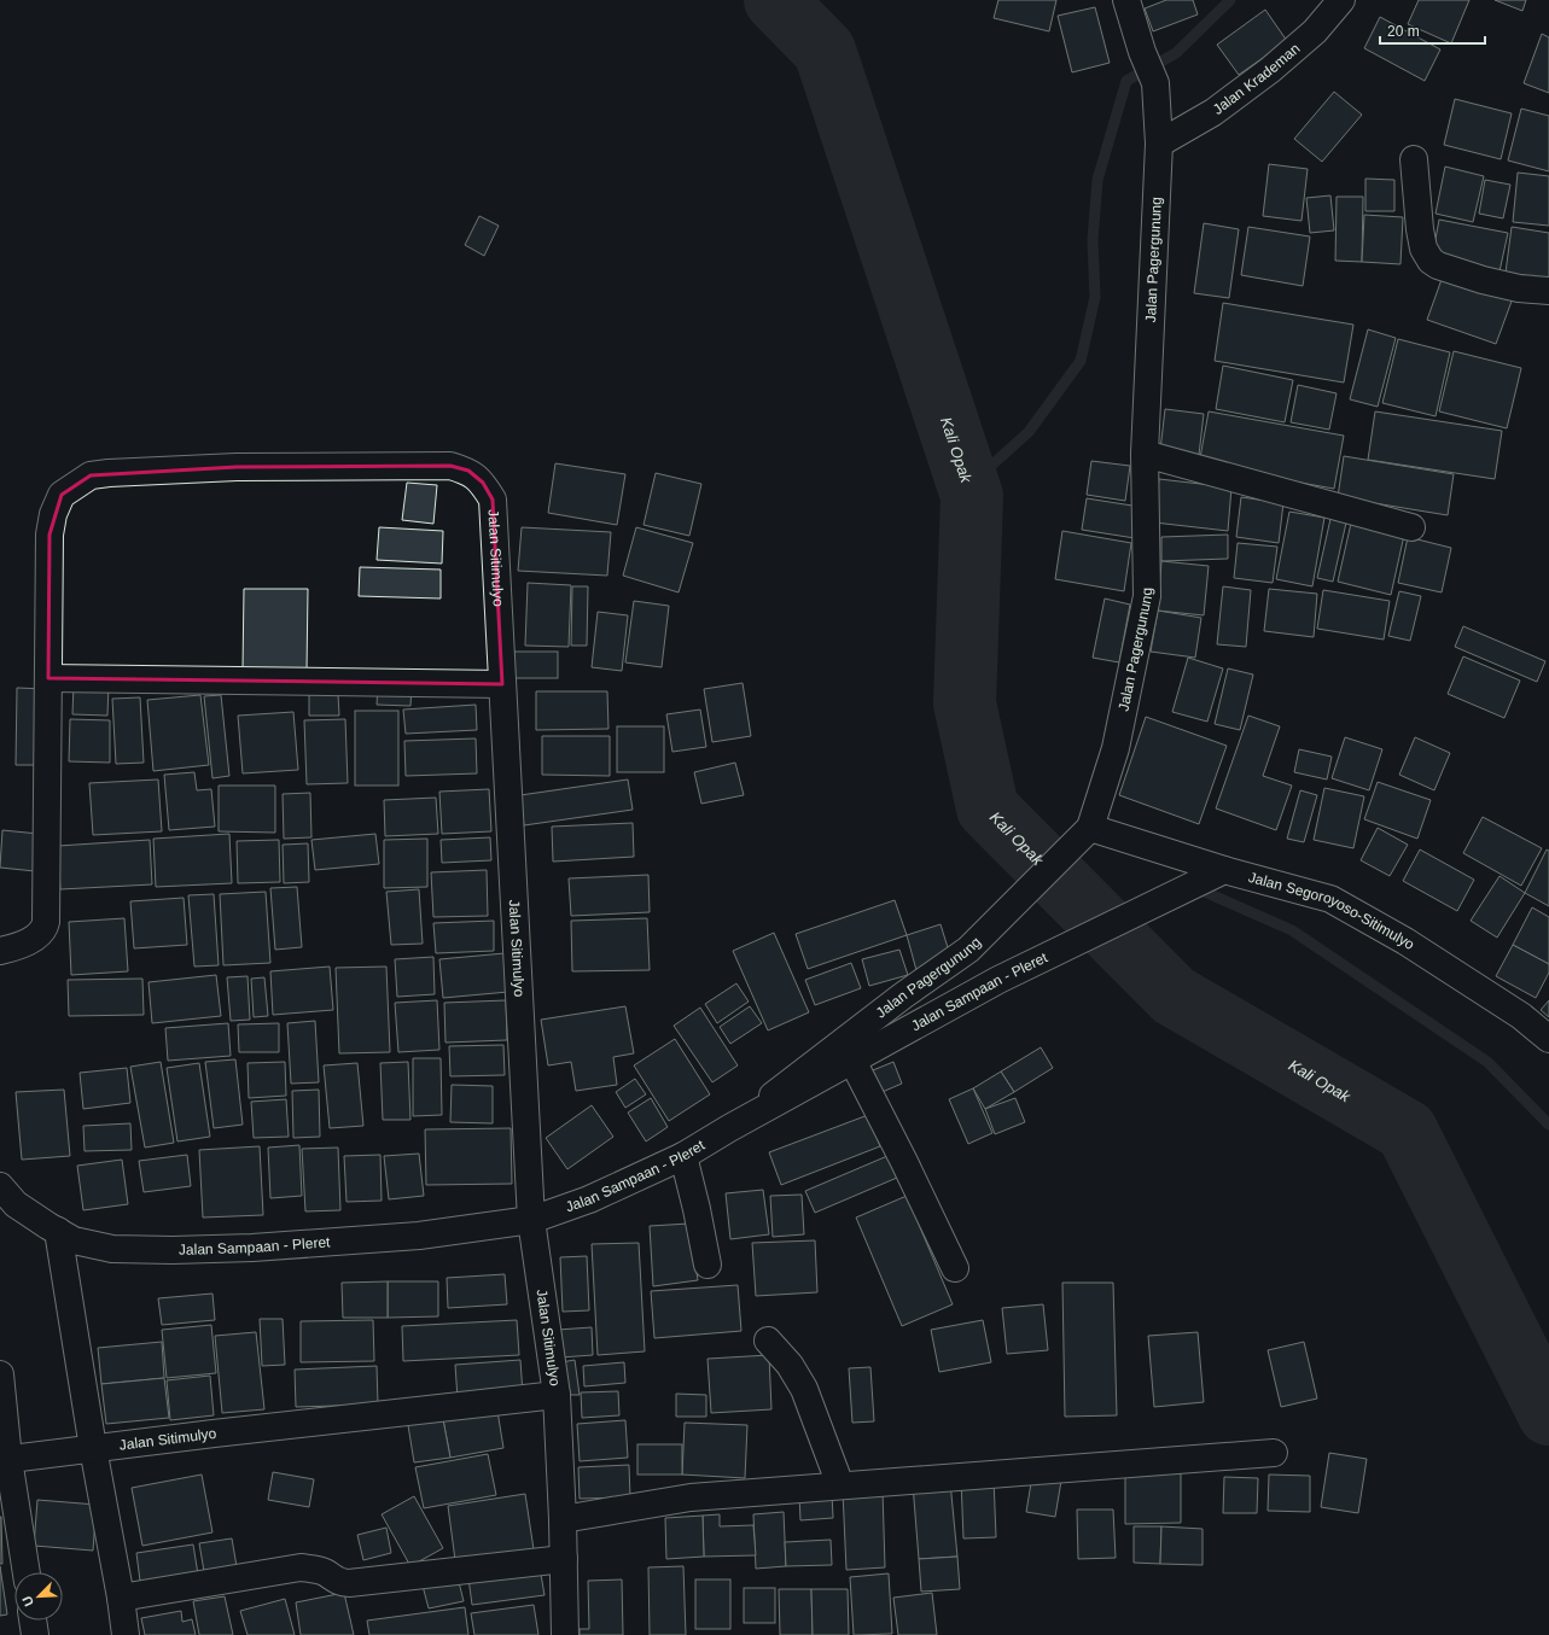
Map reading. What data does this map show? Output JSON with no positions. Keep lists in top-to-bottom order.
{
  "streets": {
    "street": [
      "Jalan Krademan",
      "Jalan Pagergunung",
      "Jalan Sitimulyo",
      "Jalan Segoroyoso-Sitimulyo",
      "Jalan Sampaan - Pleret"
    ]
  },
  "crossings": [
    ["Jalan Krademan", "Jalan Pagergunung"],
    ["Jalan Pagergunung", "Jalan Segoroyoso-Sitimulyo"],
    ["Jalan Pagergunung", "Jalan Sampaan - Pleret"],
    ["Jalan Sitimulyo", "Jalan Sampaan - Pleret"],
    ["Jalan Segoroyoso-Sitimulyo", "Jalan Sampaan - Pleret"]
  ],
  "water": ["Kali Opak"],
  "scale_bar": "20 m",
  "north": "bottom left"
}
